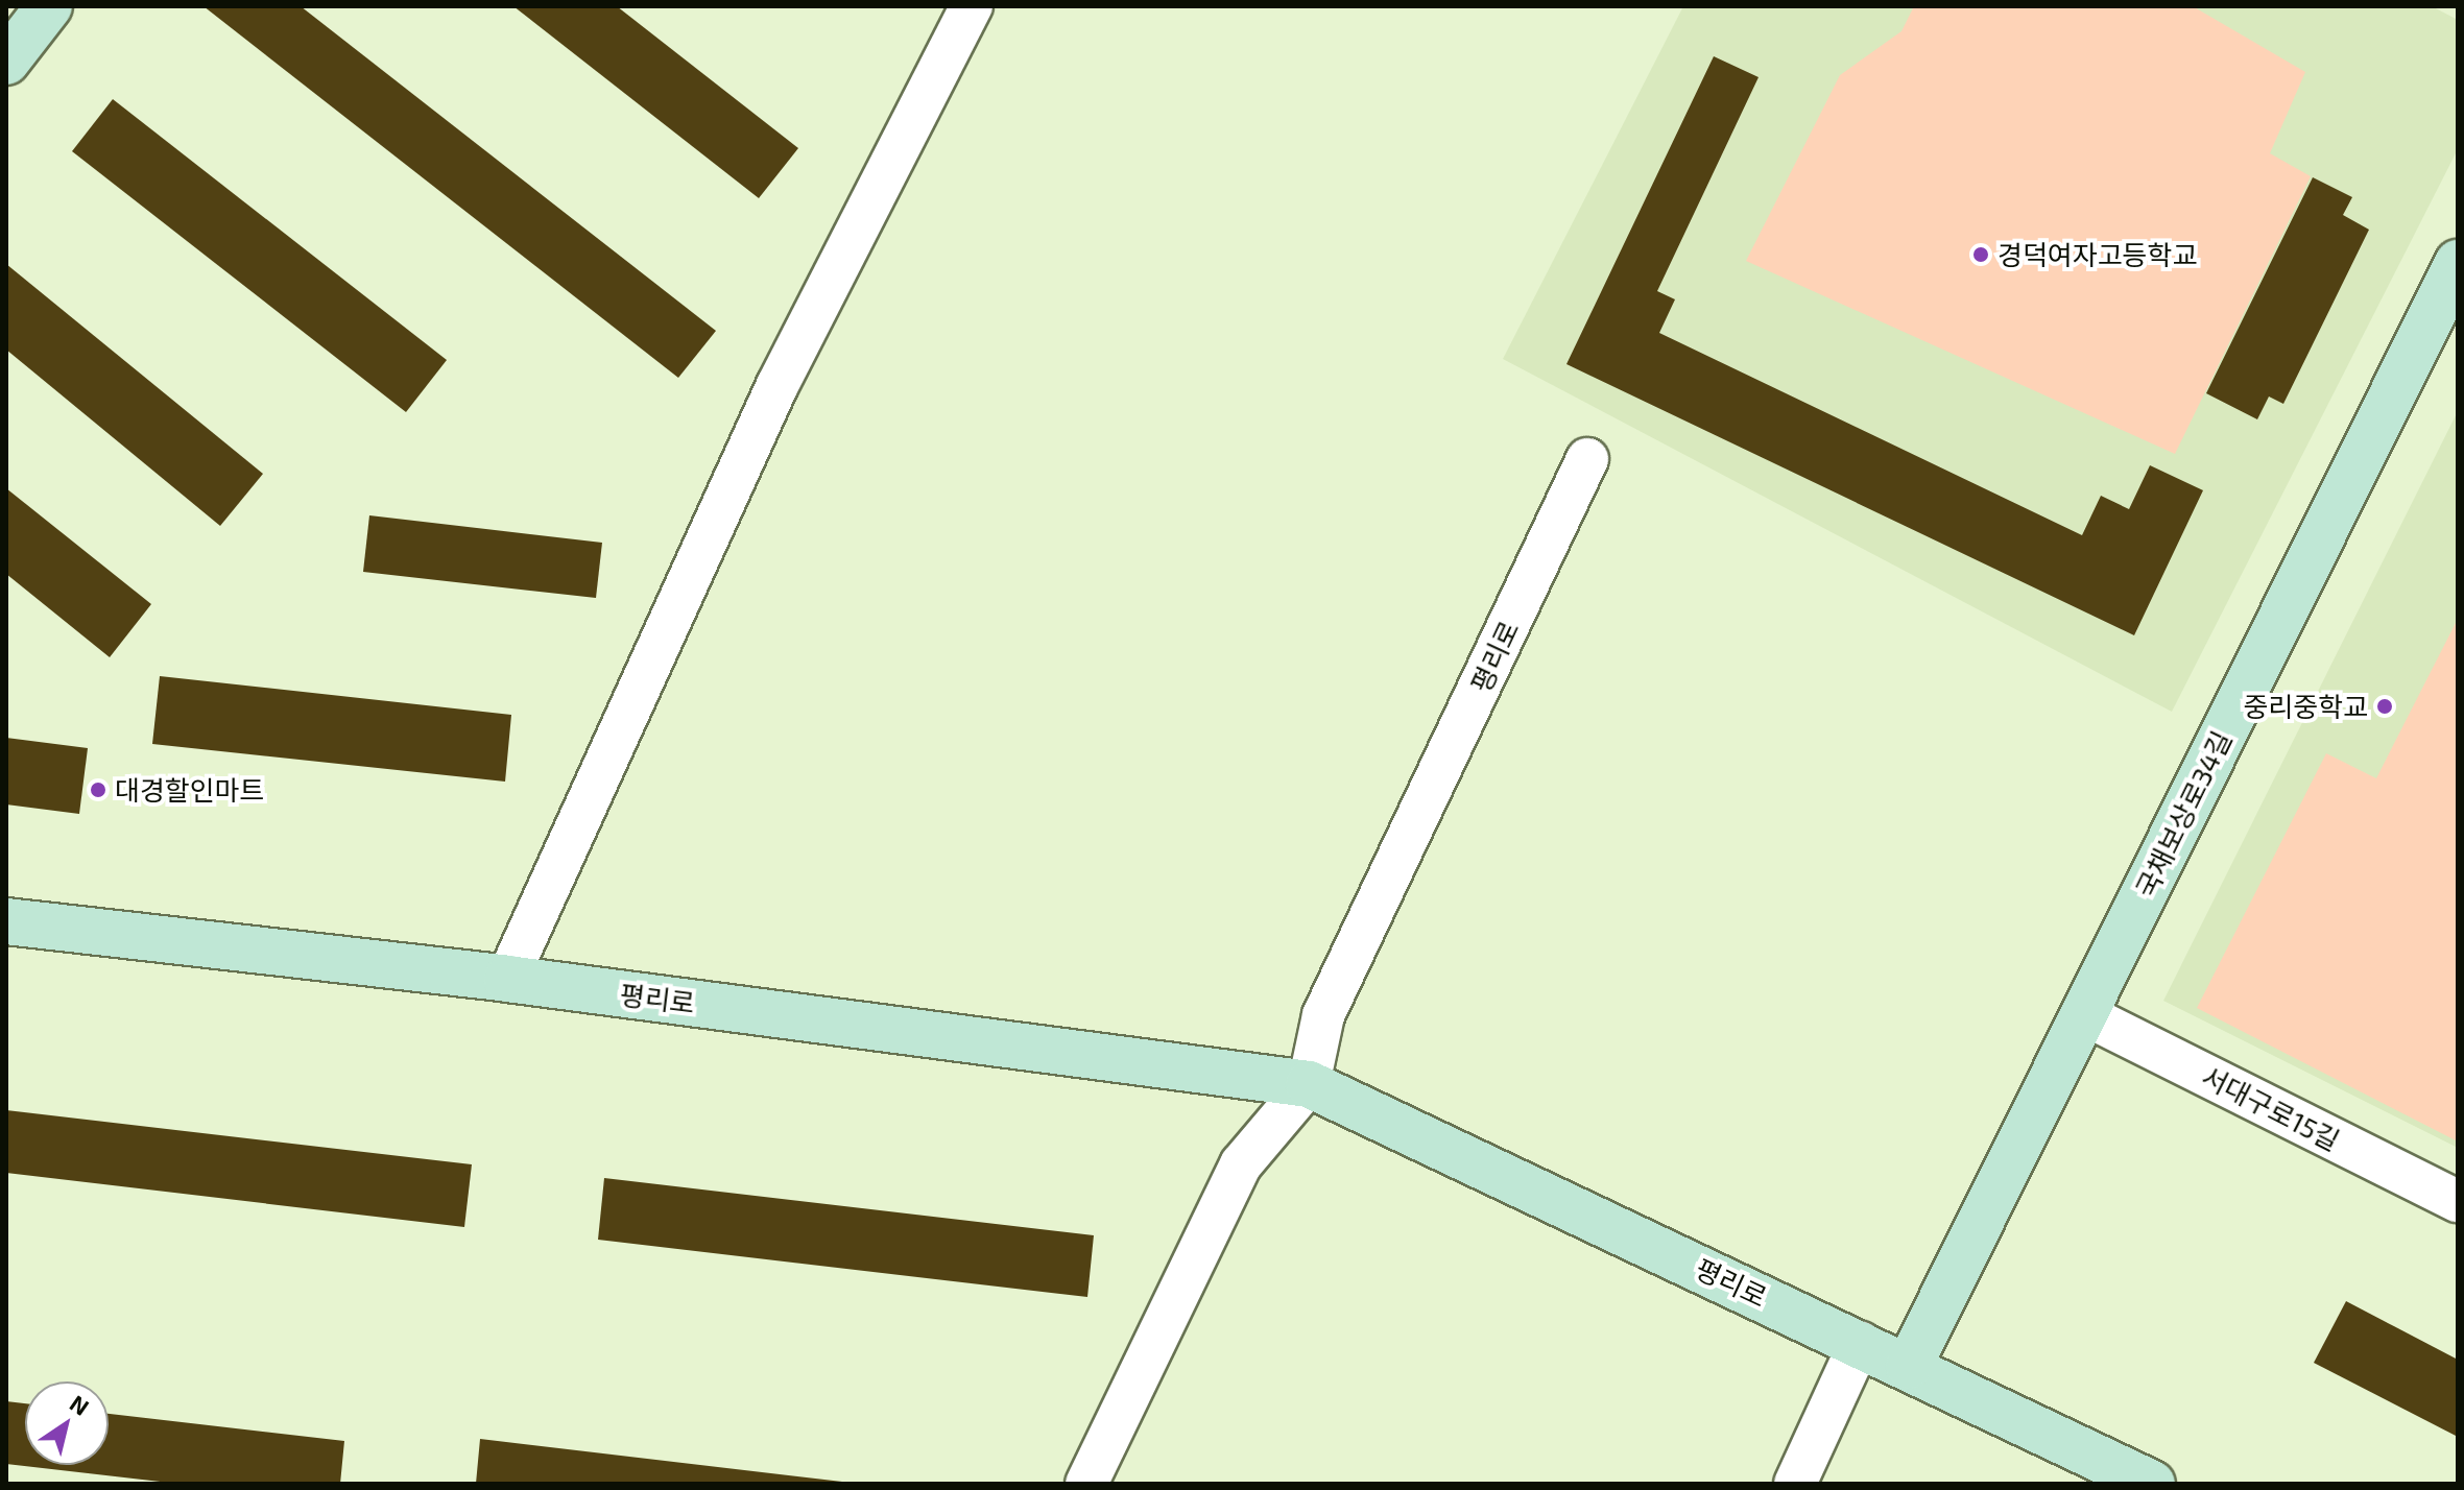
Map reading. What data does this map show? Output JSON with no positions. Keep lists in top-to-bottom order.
{
  "streets": {
    "main road": ["평리로", "국채보상로34길"],
    "street": ["서대구로15길"]
  },
  "crossings": [
    ["평리로", "국채보상로34길"],
    ["국채보상로34길", "서대구로15길"]
  ],
  "places": ["경덕여자고등학교", "중리중학교", "대경할인마트"],
  "north": "top right"
}
